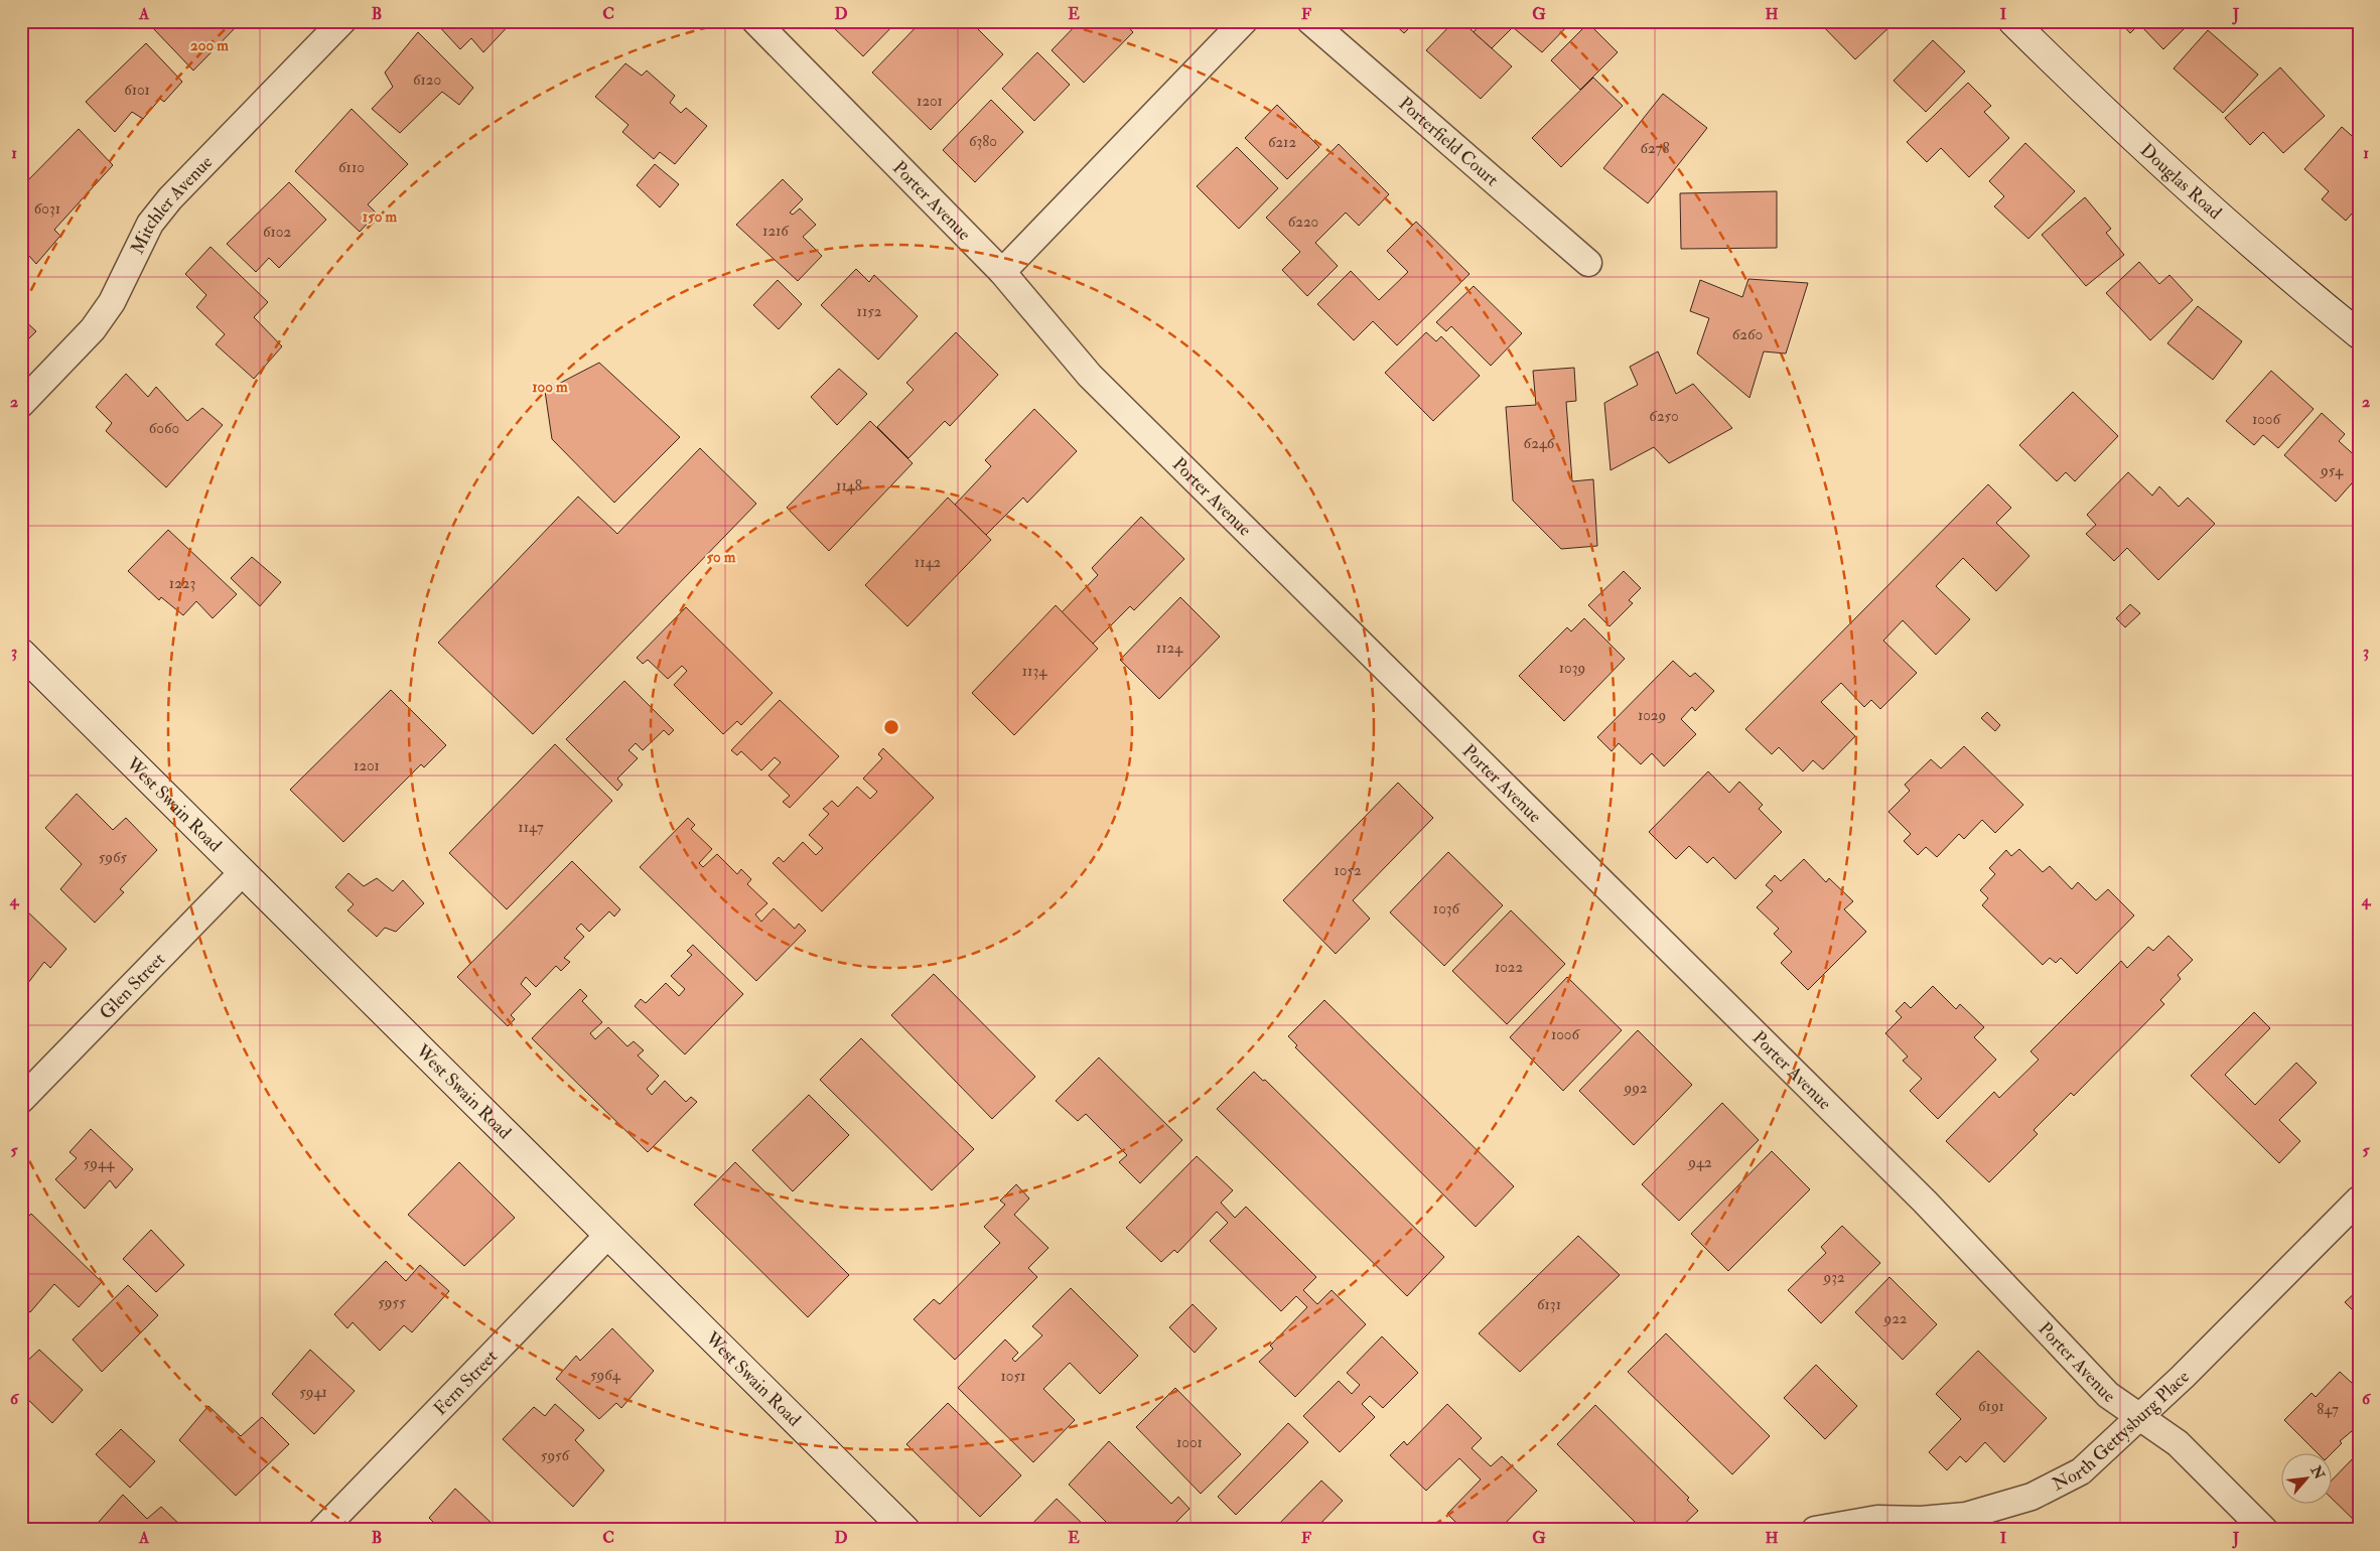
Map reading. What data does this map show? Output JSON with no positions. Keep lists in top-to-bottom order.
{
  "streets": {
    "street": [
      "Porterfield Court",
      "Douglas Road",
      "Porter Avenue",
      "Mitchler Avenue",
      "West Swain Road",
      "Glen Street",
      "Fern Street",
      "North Gettysburg Place"
    ]
  },
  "crossings": [
    ["Porter Avenue", "North Gettysburg Place"],
    ["West Swain Road", "Glen Street"],
    ["West Swain Road", "Fern Street"]
  ],
  "house_numbers": [
    "6120",
    "6101",
    "1201",
    "6380",
    "6212",
    "6278",
    "6110",
    "6031",
    "6220",
    "1216",
    "6102",
    "1152",
    "6260",
    "6250",
    "1006",
    "6060",
    "6246",
    "954",
    "1148",
    "1142",
    "1223",
    "1124",
    "1039",
    "1134",
    "1029",
    "1201",
    "1147",
    "5965",
    "1052",
    "1036",
    "1022",
    "1006",
    "992",
    "942",
    "5944",
    "932",
    "5955",
    "6131",
    "922",
    "5964",
    "1051",
    "5941",
    "6191",
    "847",
    "1001",
    "5956"
  ],
  "north": "top right",
  "grid": {
    "columns": [
      "A",
      "B",
      "C",
      "D",
      "E",
      "F",
      "G",
      "H",
      "I",
      "J"
    ],
    "rows": [
      "1",
      "2",
      "3",
      "4",
      "5",
      "6"
    ]
  },
  "rings": [
    "200 m",
    "150 m",
    "100 m",
    "50 m"
  ]
}
